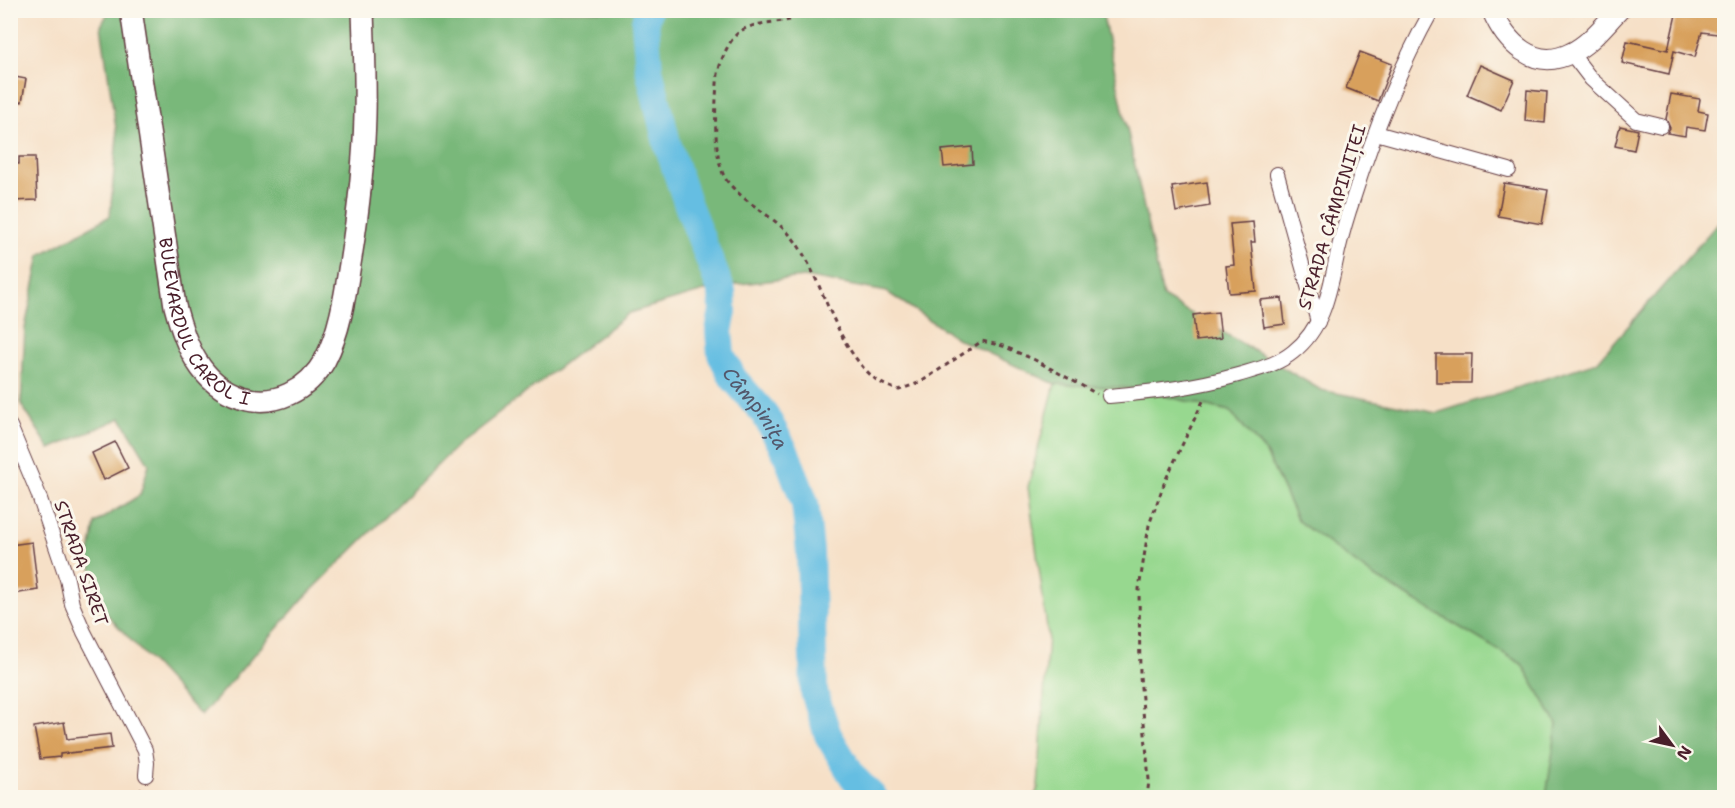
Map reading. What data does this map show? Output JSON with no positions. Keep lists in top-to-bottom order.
{
  "streets": {
    "main road": ["BULEVARDUL CAROL I"],
    "street": ["STRADA CÂMPINIȚEI", "STRADA SIRET"]
  },
  "water": ["Câmpinița"],
  "north": "bottom right"
}
